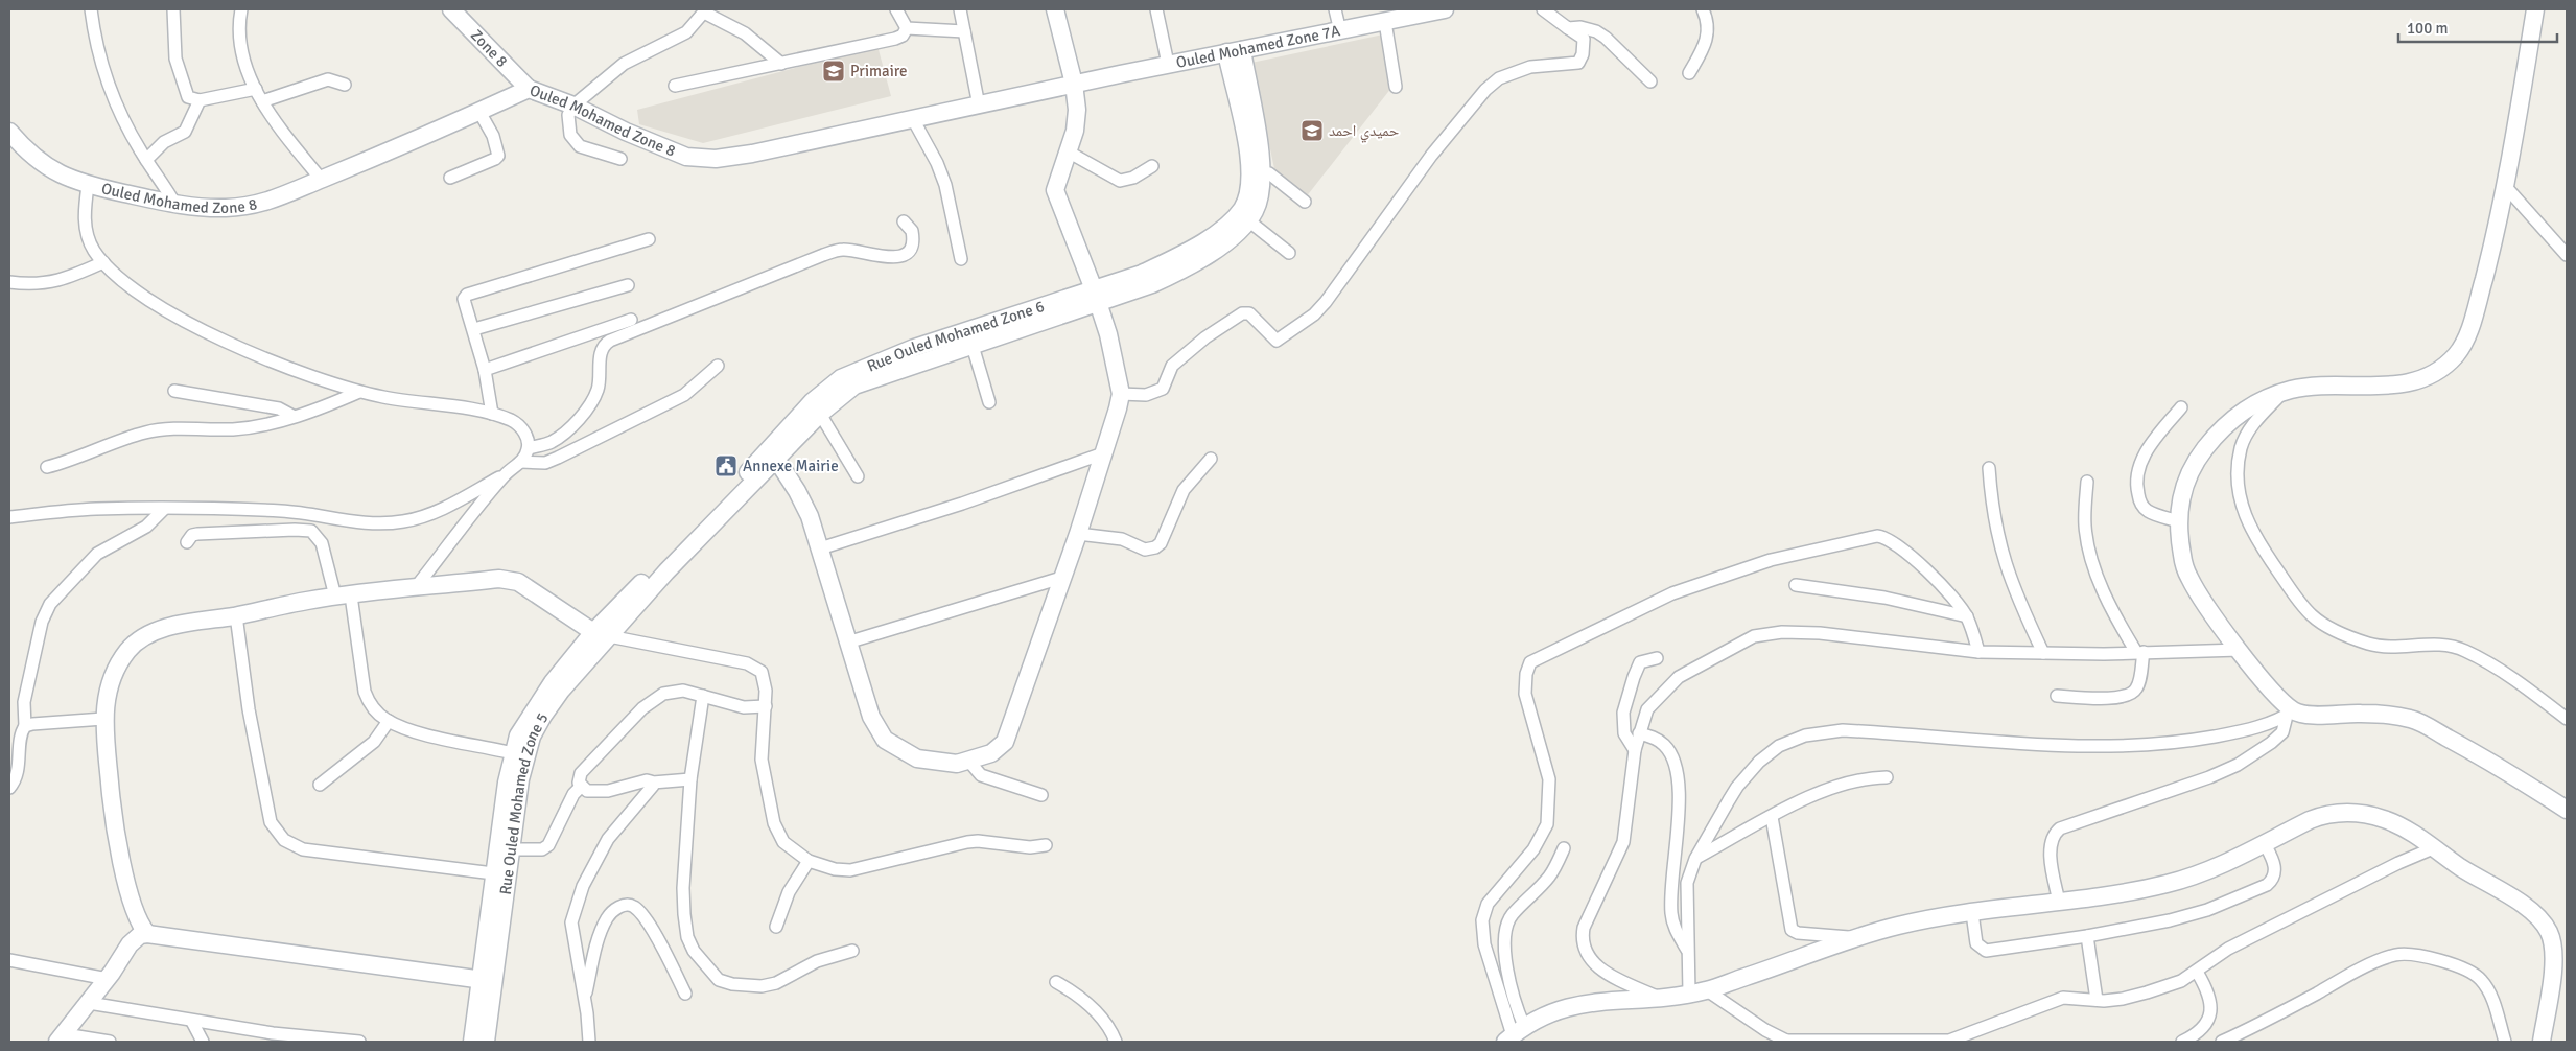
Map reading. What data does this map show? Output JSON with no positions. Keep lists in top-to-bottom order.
{
  "streets": {
    "street": [
      "Ouled Mohamed Zone 7A",
      "Zone 8",
      "Ouled Mohamed Zone 8",
      "Rue Ouled Mohamed Zone 6",
      "Rue Ouled Mohamed Zone 5"
    ]
  },
  "crossings": [
    ["Ouled Mohamed Zone 7A", "Ouled Mohamed Zone 8"],
    ["Ouled Mohamed Zone 7A", "Rue Ouled Mohamed Zone 6"],
    ["Zone 8", "Ouled Mohamed Zone 8"],
    ["Rue Ouled Mohamed Zone 6", "Rue Ouled Mohamed Zone 5"]
  ],
  "places": {
    "school or university": ["Primaire", "حميدي احمد"],
    "public building": ["Annexe Mairie"]
  },
  "scale_bar": "100 m"
}
